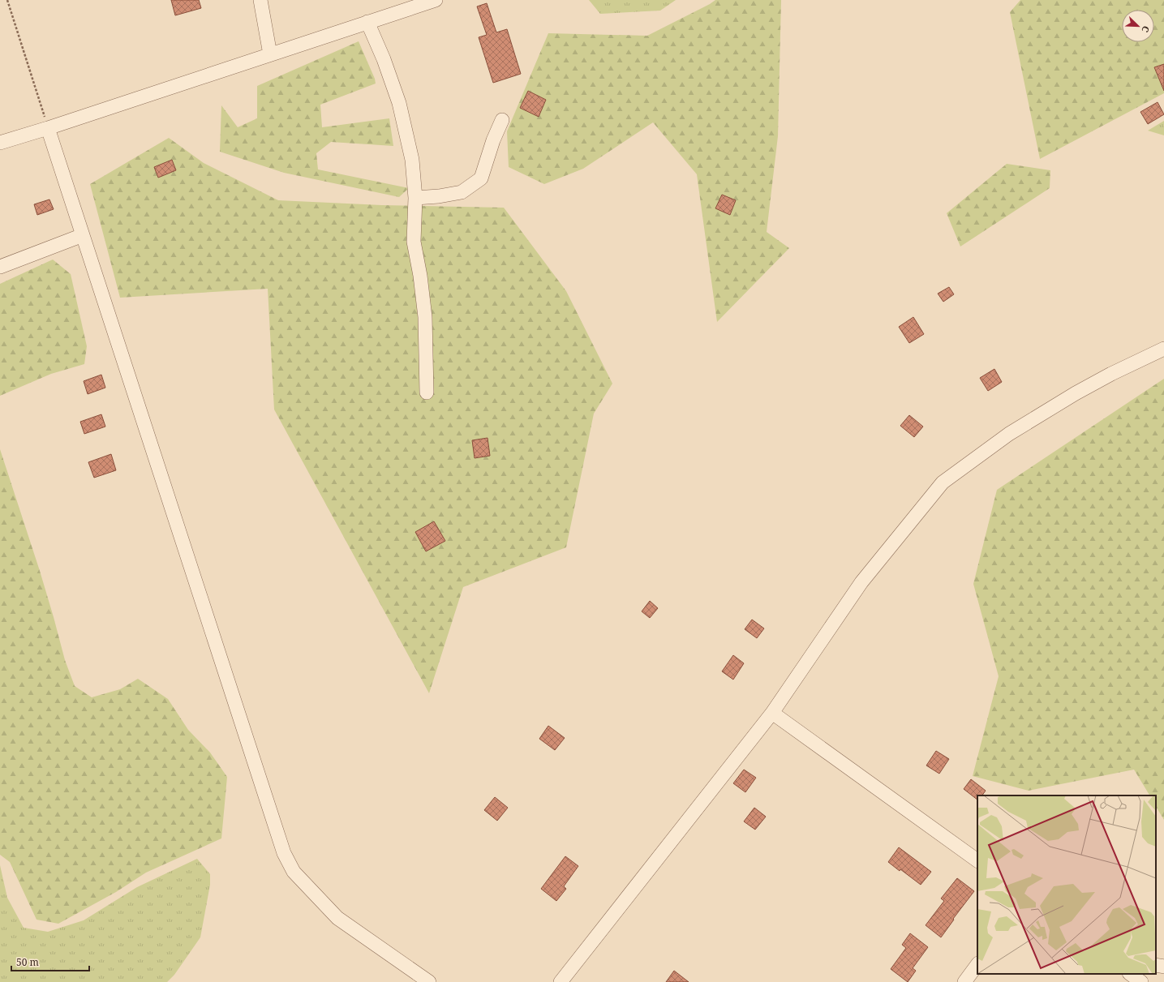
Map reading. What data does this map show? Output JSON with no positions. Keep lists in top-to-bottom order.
{
  "scale_bar": "50 m",
  "north": "bottom right"
}
